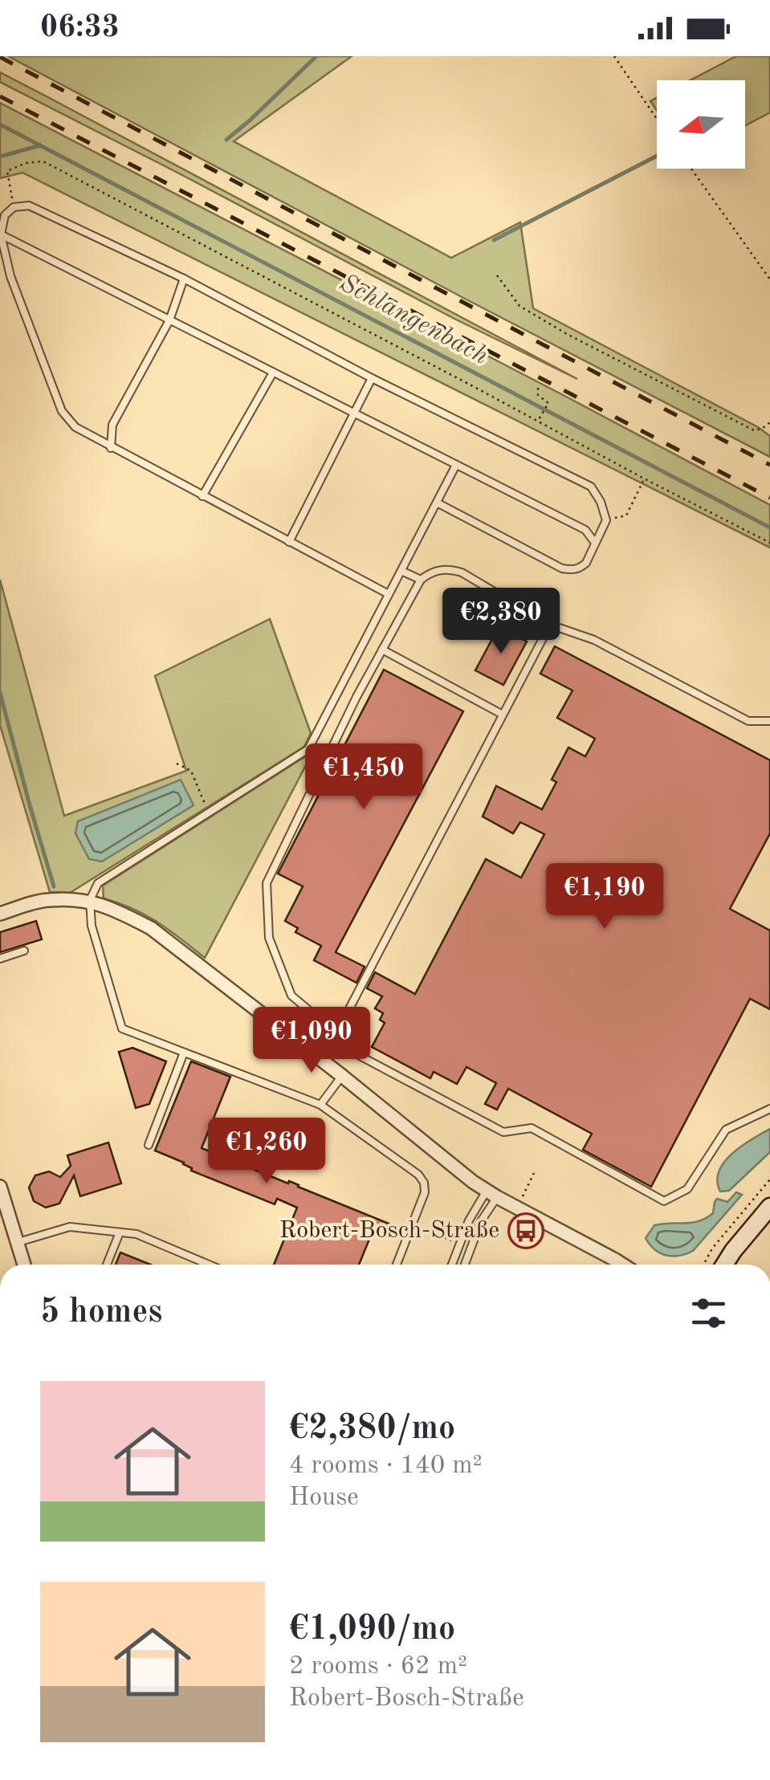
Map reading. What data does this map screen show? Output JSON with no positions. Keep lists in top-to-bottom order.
{
  "water": ["Schlangenbach"],
  "places": {
    "bus stop": ["Robert-Bosch-Straße"]
  },
  "north": "left",
  "page": {
    "status": "06:33",
    "price": [
      "€2,380",
      "€1,450",
      "€1,190",
      "€1,090",
      "€1,260"
    ],
    "heading": "5 homes",
    "list": [
      {
        "name": "€2,380/mo",
        "note": "4 rooms · 140 m² · House"
      },
      {
        "name": "€1,090/mo",
        "note": "2 rooms · 62 m² · Robert-Bosch-Straße"
      }
    ]
  }
}
